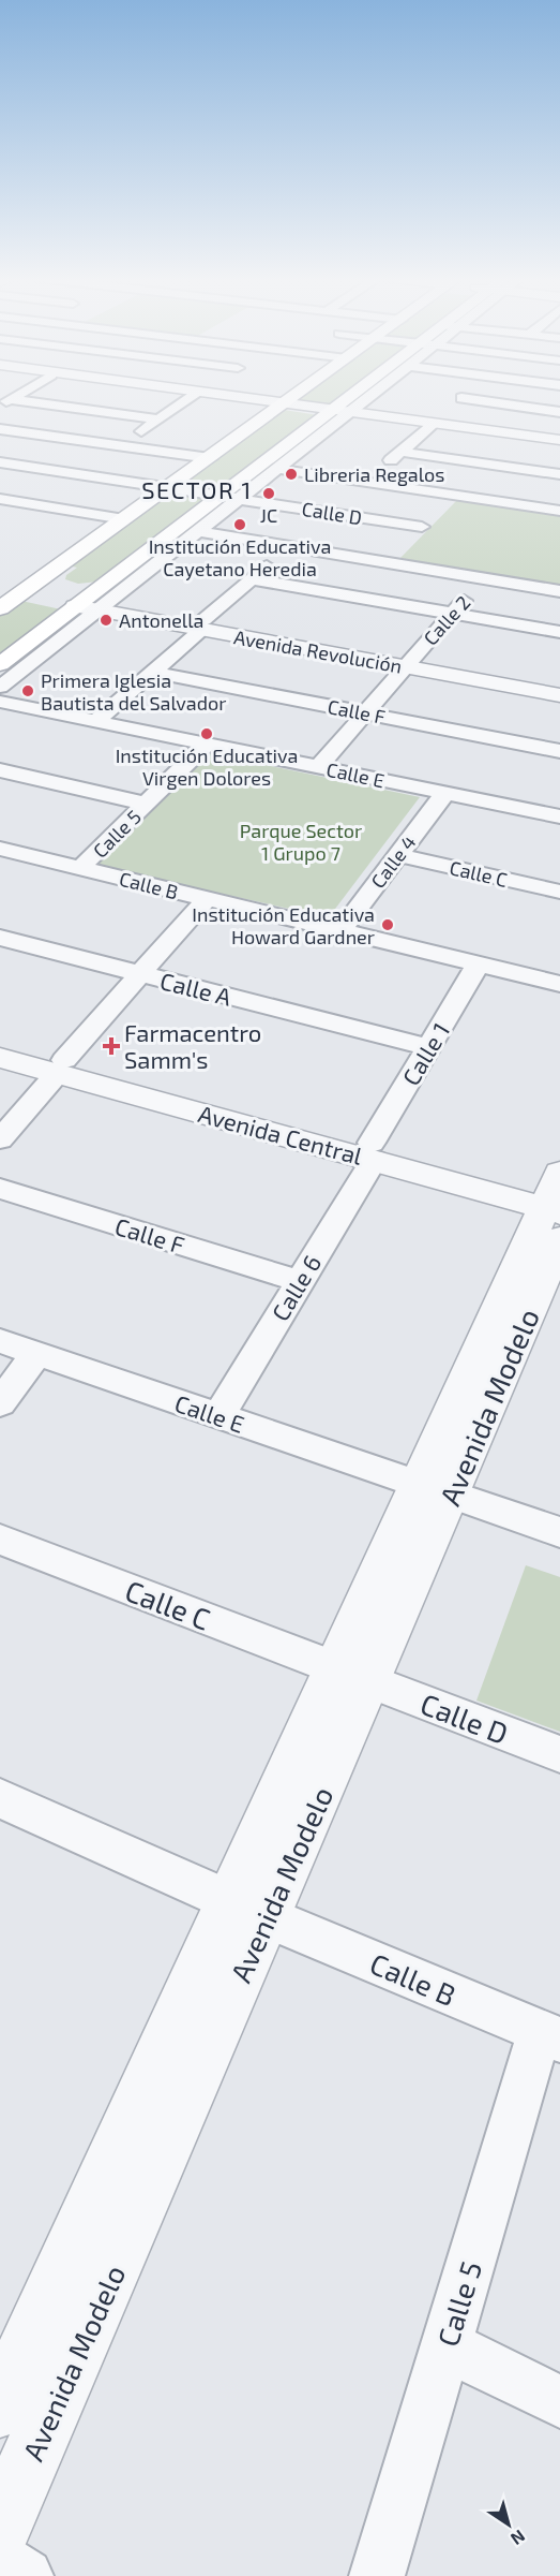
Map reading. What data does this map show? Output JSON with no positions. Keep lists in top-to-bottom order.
{
  "streets": {
    "main road": ["Avenida Revolución"],
    "street": [
      "Calle D",
      "Calle 2",
      "Calle F",
      "Calle E",
      "Calle 5",
      "Calle 4",
      "Calle C",
      "Calle B",
      "Calle A",
      "Calle 1",
      "Avenida Central",
      "Calle 6",
      "Avenida Modelo"
    ]
  },
  "crossings": [
    ["Calle D", "Calle C"],
    ["Calle D", "Avenida Modelo"],
    ["Calle 2", "Avenida Revolución"],
    ["Calle 2", "Calle F"],
    ["Calle 2", "Calle E"],
    ["Calle F", "Calle 6"],
    ["Calle E", "Calle 5"],
    ["Calle E", "Calle 4"],
    ["Calle E", "Calle 6"],
    ["Calle E", "Avenida Modelo"],
    ["Calle 5", "Calle B"],
    ["Calle 4", "Calle C"],
    ["Calle 4", "Calle B"],
    ["Calle C", "Avenida Modelo"],
    ["Calle B", "Calle 1"],
    ["Calle B", "Avenida Modelo"],
    ["Calle A", "Calle 1"],
    ["Calle 1", "Avenida Central"],
    ["Calle 1", "Calle 6"],
    ["Avenida Central", "Calle 6"],
    ["Avenida Central", "Avenida Modelo"]
  ],
  "districts": ["SECTOR 1"],
  "parks": ["Parque Sector 1 Grupo 7"],
  "places": {
    "other": [
      "Libreria Regalos",
      "JC",
      "Institución Educativa Cayetano Heredia",
      "Antonella",
      "Primera Iglesia Bautista del Salvador",
      "Institución Educativa Virgen Dolores",
      "Institución Educativa Howard Gardner"
    ],
    "health": ["Farmacentro Samm's"]
  },
  "north": "bottom right"
}
